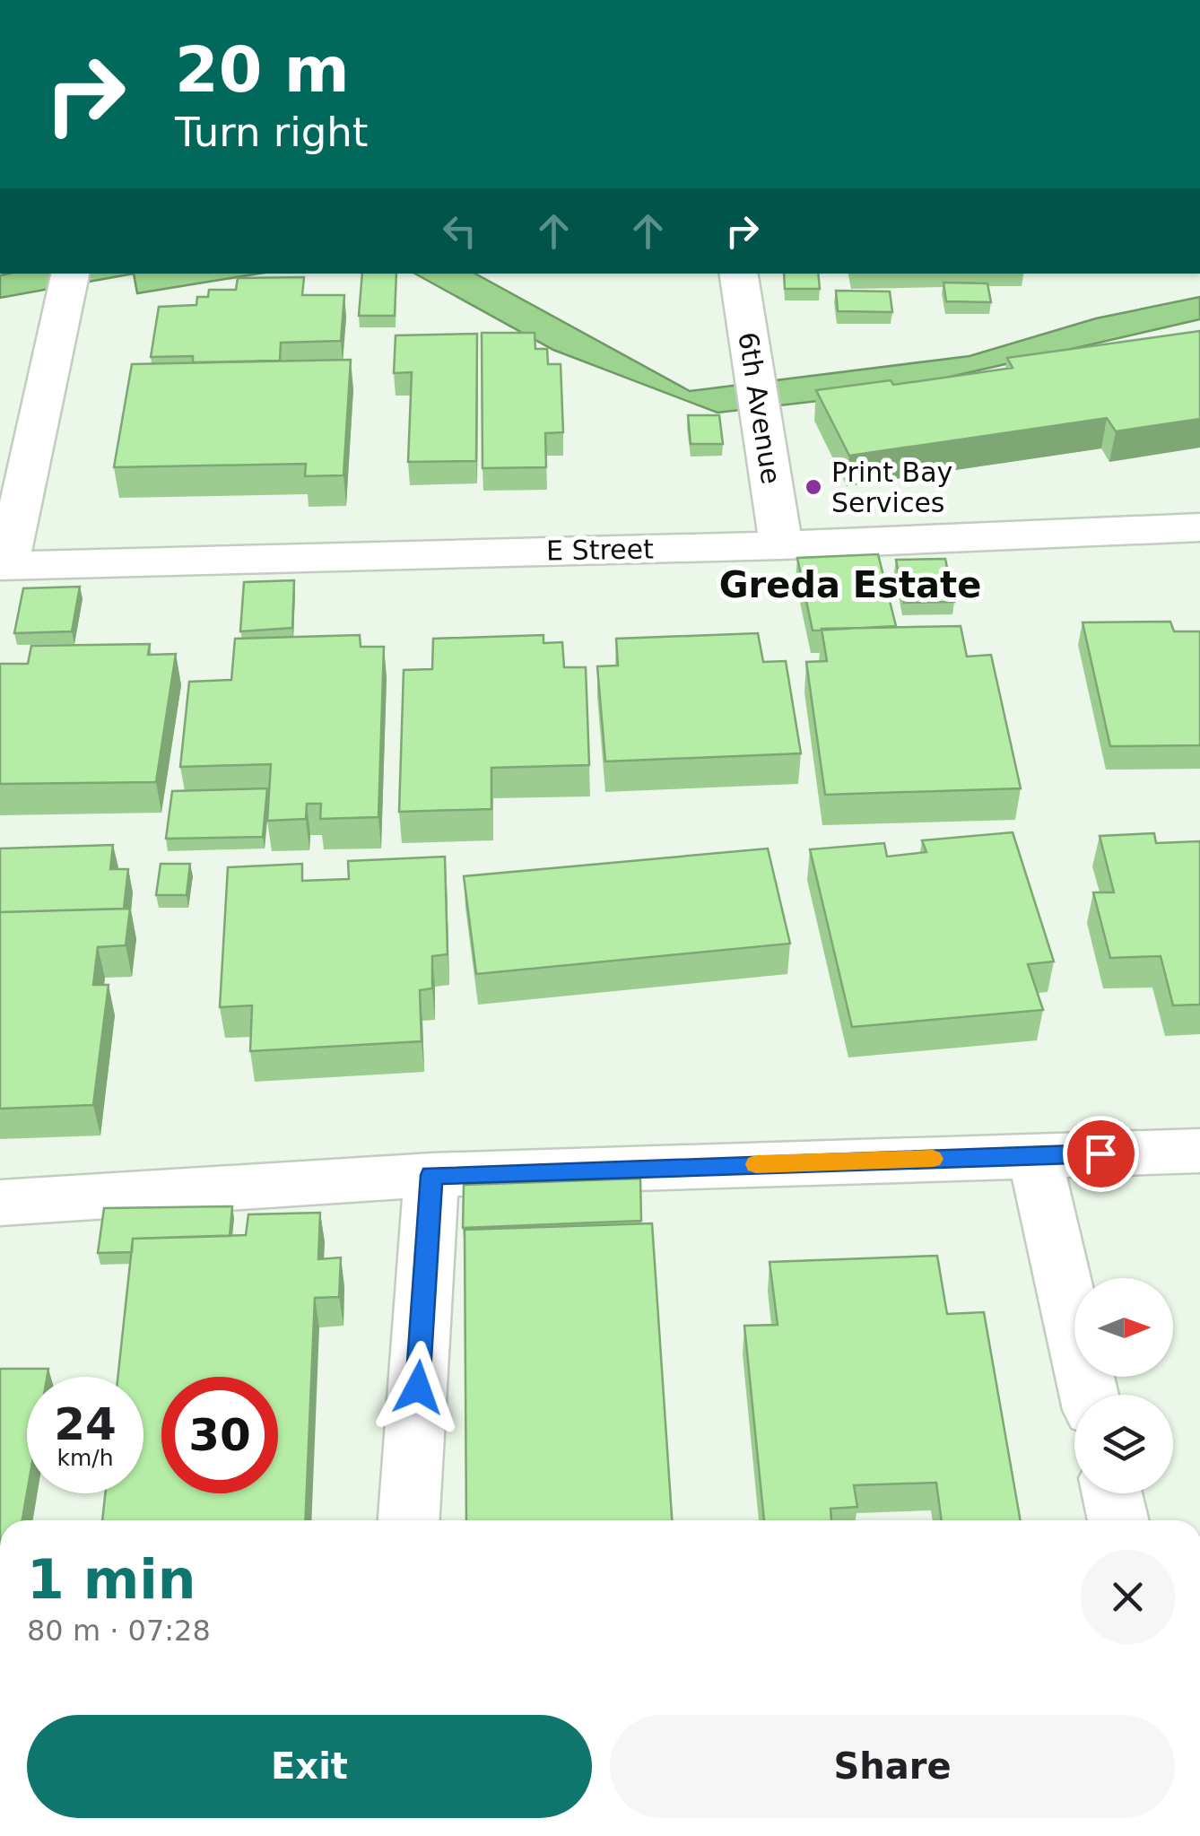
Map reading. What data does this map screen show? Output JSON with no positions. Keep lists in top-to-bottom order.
{
  "streets": {
    "street": ["6th Avenue", "E Street"]
  },
  "crossings": [
    ["6th Avenue", "E Street"]
  ],
  "districts": ["Greda Estate"],
  "places": ["Print Bay Services"],
  "north": "right",
  "page": {
    "turn": ["20 m", "Turn right"],
    "speed": "24 km/h",
    "limit": "30",
    "heading": ["1 min", "80 m · 07:28"],
    "buttons": ["Exit", "Share"]
  }
}
